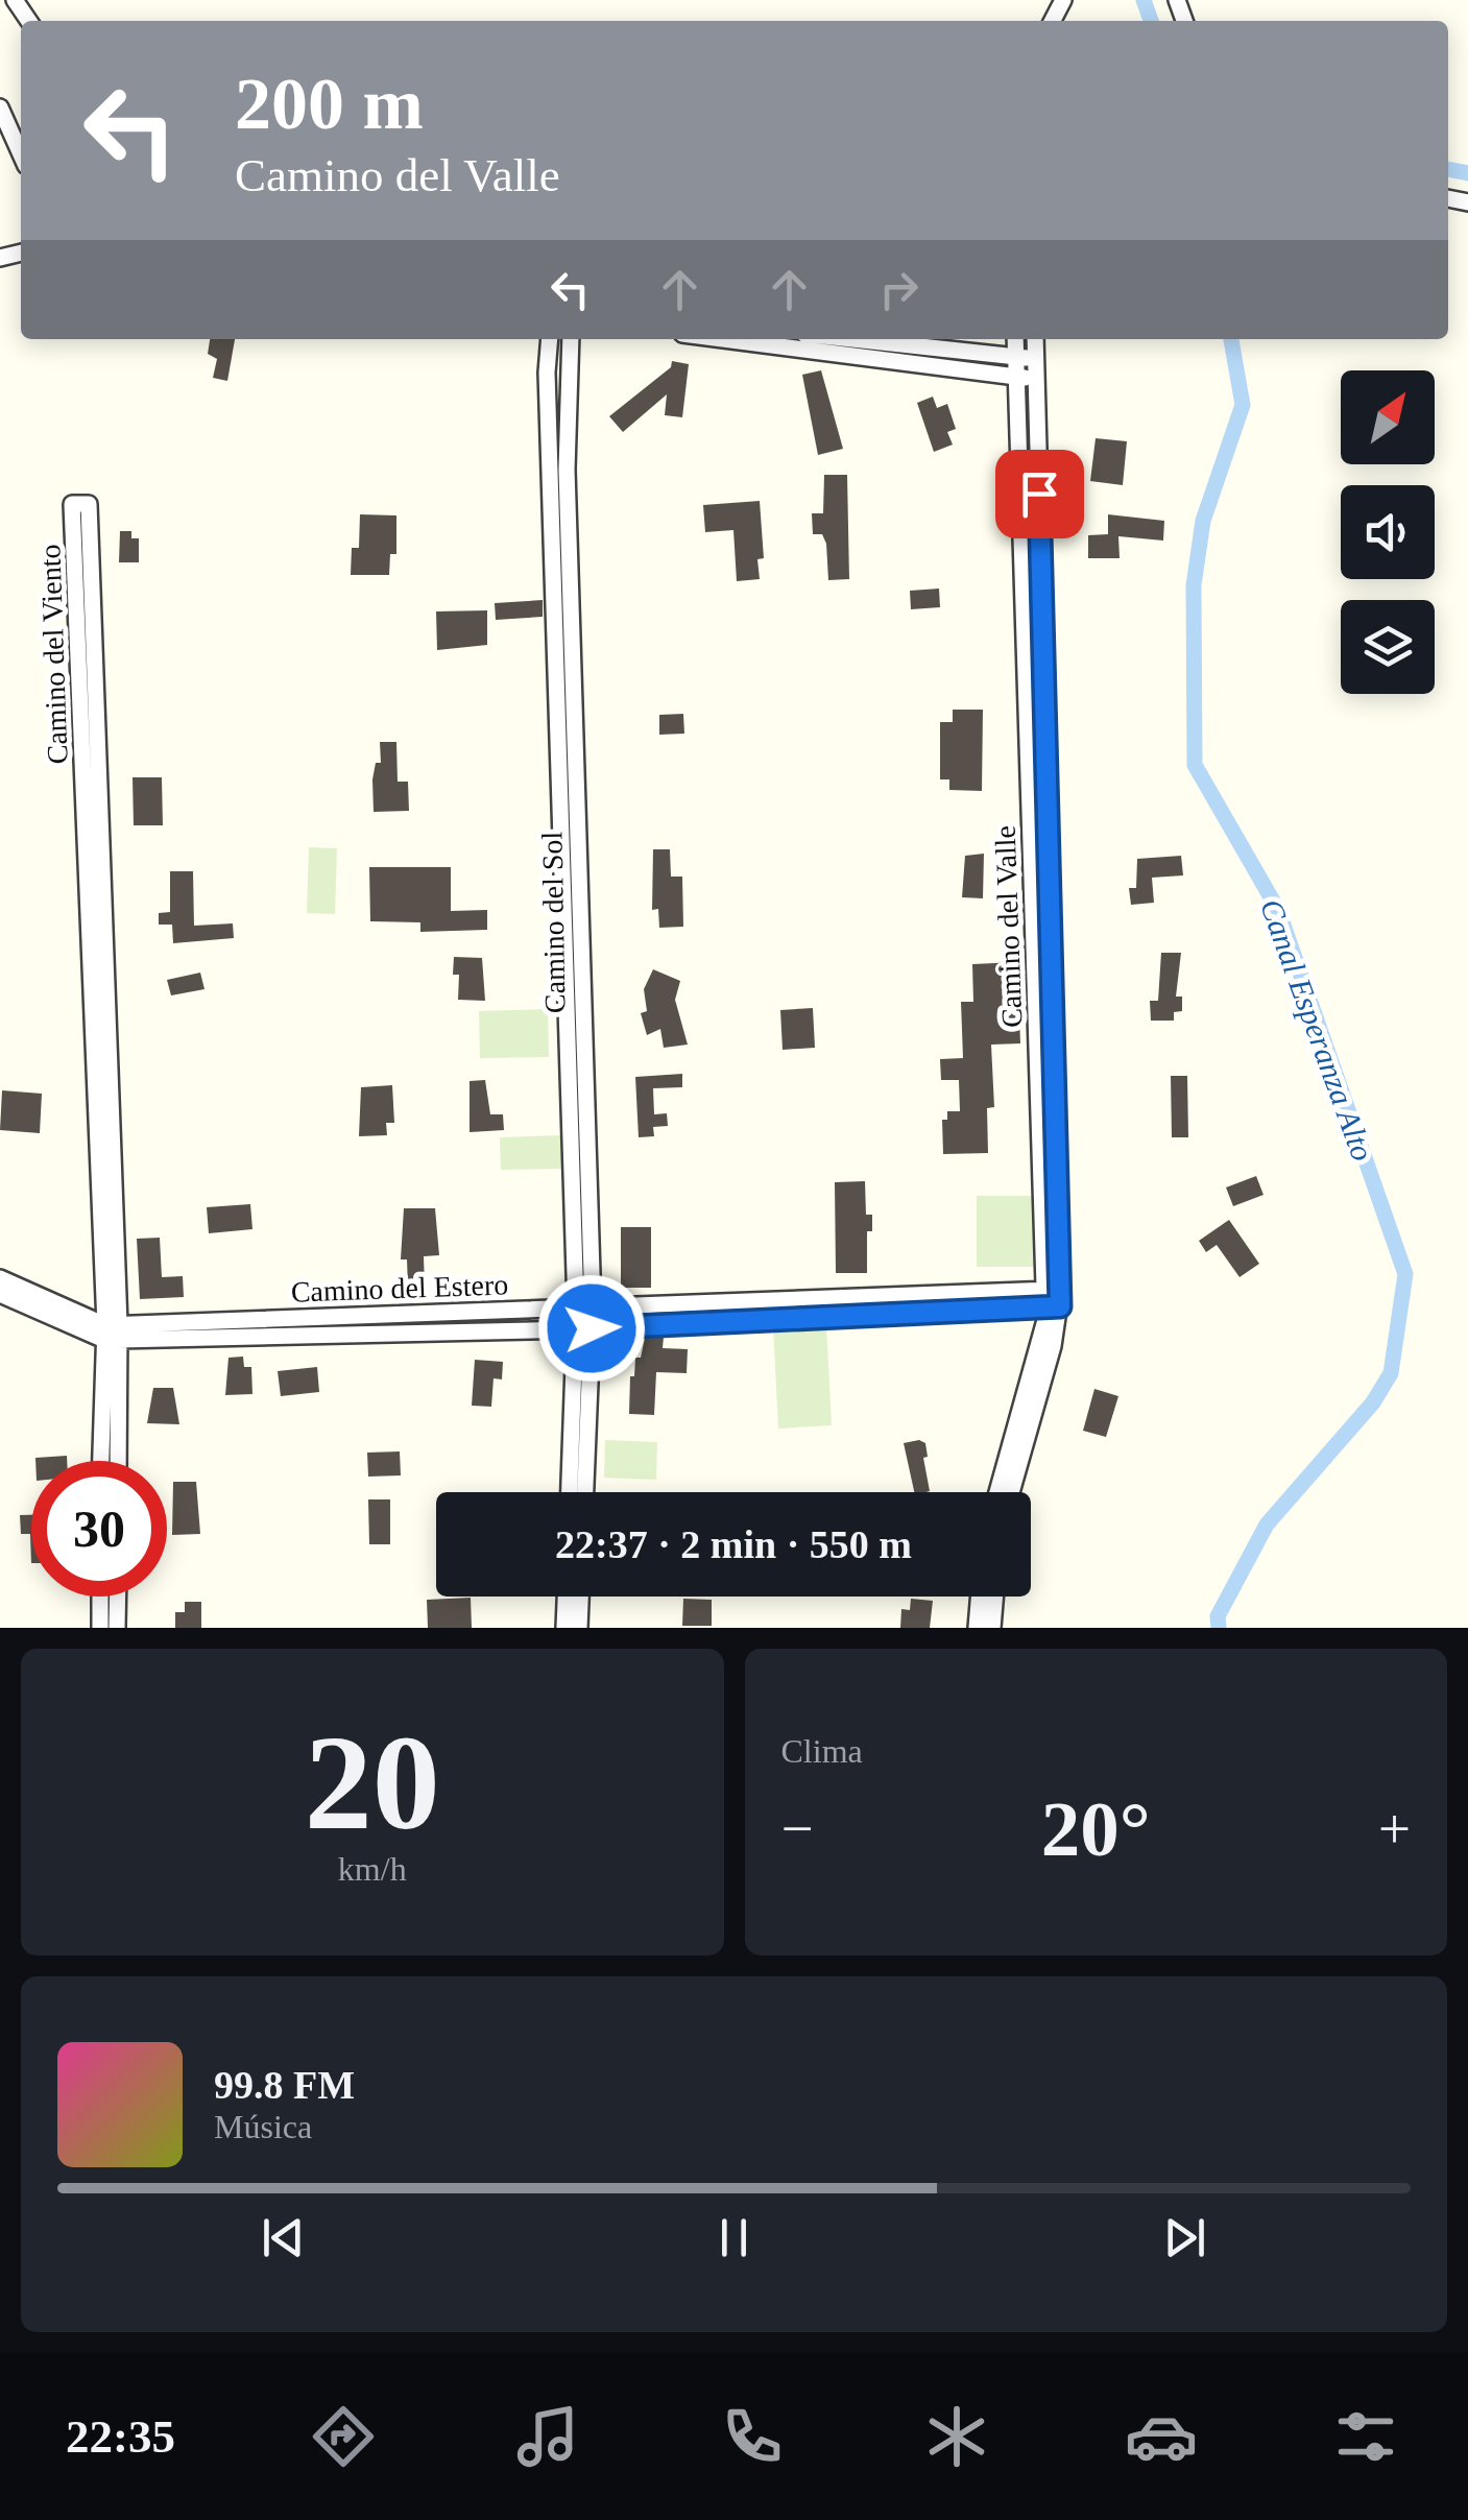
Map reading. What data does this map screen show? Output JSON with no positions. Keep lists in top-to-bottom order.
{
  "streets": {
    "street": [
      "Camino del Viento",
      "Camino del Sol",
      "Camino del Valle",
      "Camino del Estero"
    ]
  },
  "crossings": [
    ["Camino del Viento", "Camino del Estero"],
    ["Camino del Sol", "Camino del Estero"],
    ["Camino del Valle", "Camino del Estero"]
  ],
  "water": ["Canal Esperanza Alto"],
  "north": "top right",
  "page": {
    "turn": ["200 m", "Camino del Valle"],
    "limit": "30",
    "trip": "22:37 · 2 min · 550 m",
    "tile": [
      ["20", "km/h"],
      "Clima"
    ],
    "heat": ["−", "20°", "+"],
    "song": ["99.8 FM", "Música"],
    "tabs": "22:35"
  }
}
